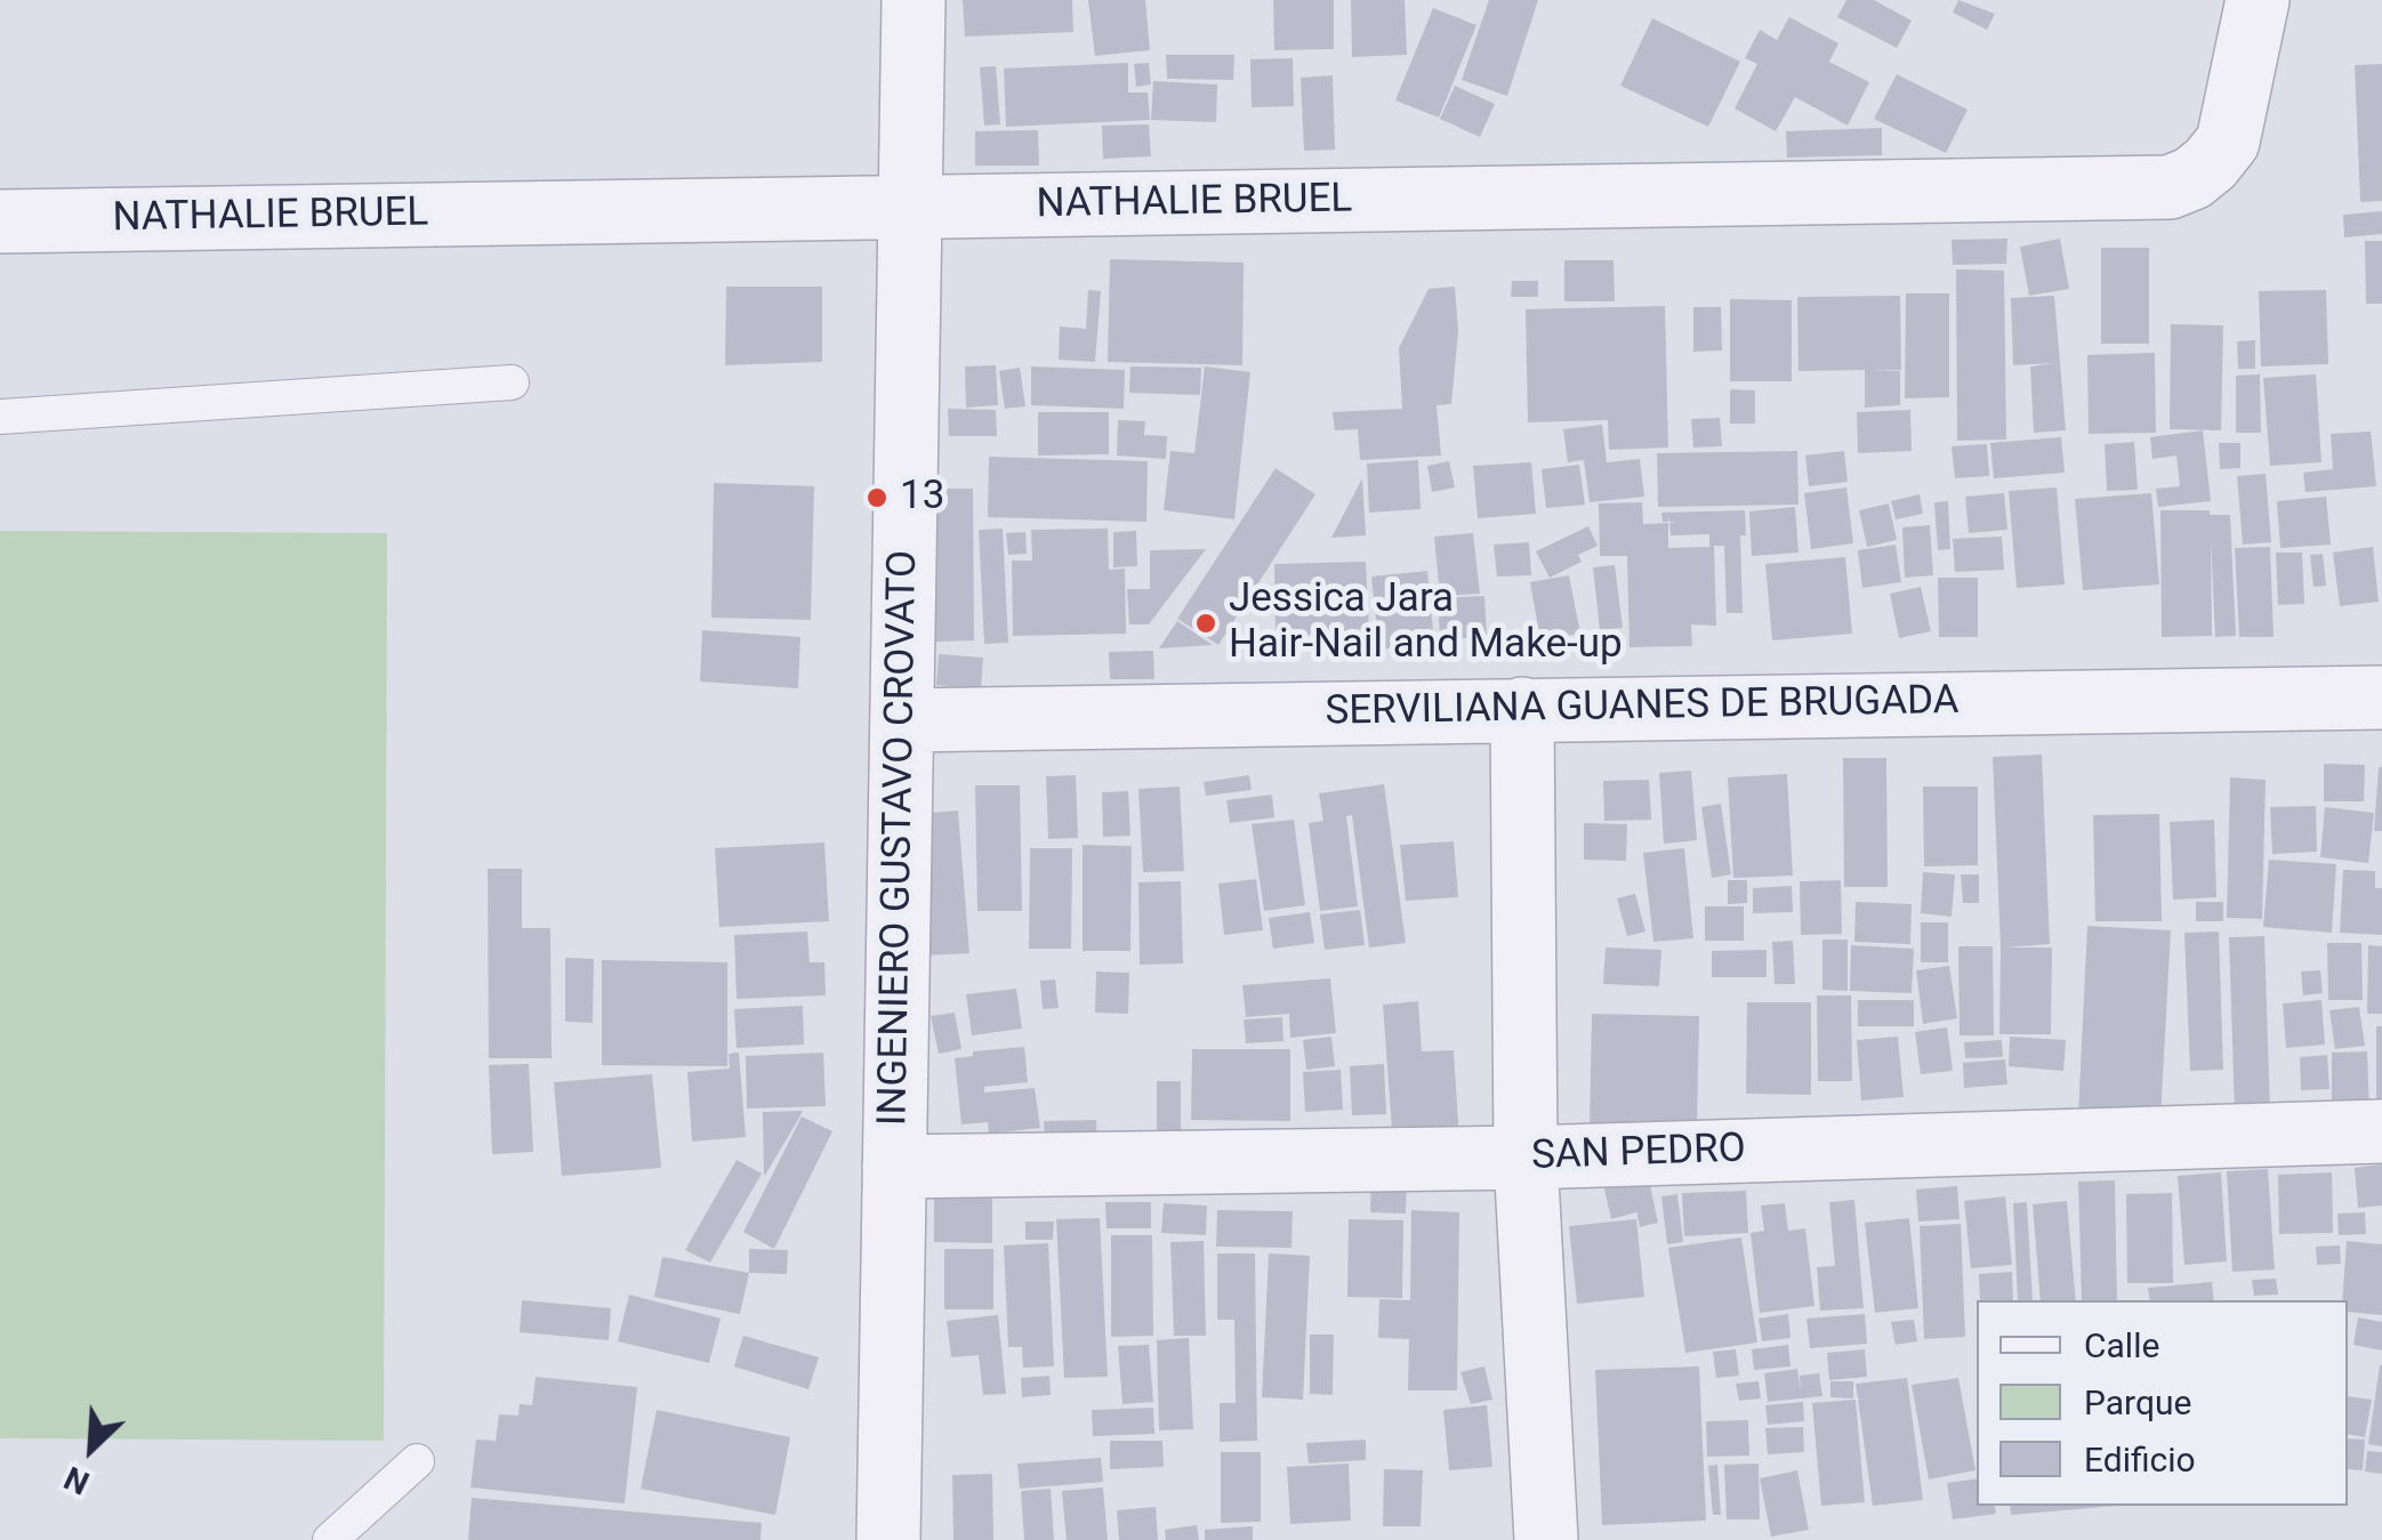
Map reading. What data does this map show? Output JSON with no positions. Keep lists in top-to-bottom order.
{
  "streets": {
    "street": [
      "NATHALIE BRUEL",
      "SERVILIANA GUANES DE BRUGADA",
      "INGENIERO GUSTAVO CROVATO",
      "SAN PEDRO"
    ]
  },
  "crossings": [
    ["NATHALIE BRUEL", "INGENIERO GUSTAVO CROVATO"],
    ["SERVILIANA GUANES DE BRUGADA", "INGENIERO GUSTAVO CROVATO"],
    ["INGENIERO GUSTAVO CROVATO", "SAN PEDRO"]
  ],
  "places": ["13", "Jessica Jara Hair-Nail and Make-up"],
  "legend": ["Calle", "Parque", "Edificio"],
  "north": "bottom left"
}
